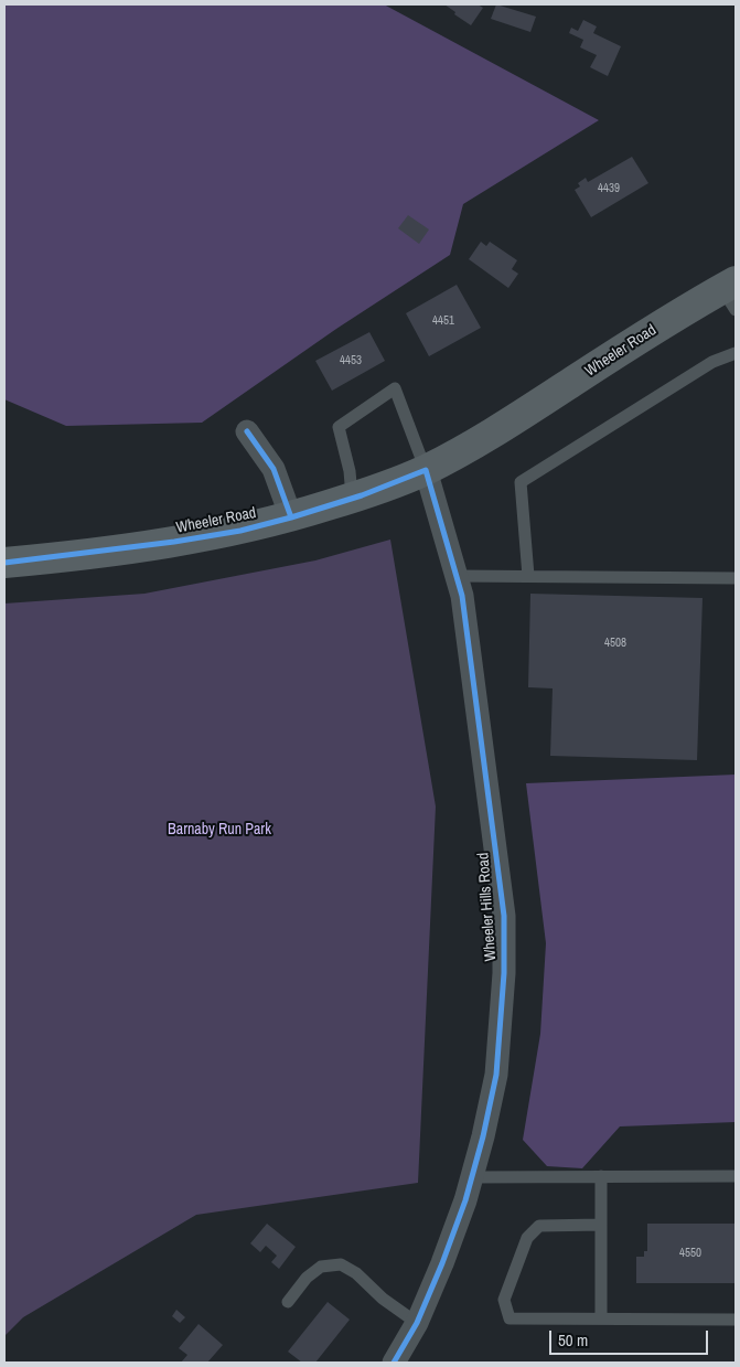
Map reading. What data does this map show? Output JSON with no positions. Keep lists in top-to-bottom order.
{
  "streets": {
    "main road": ["Wheeler Road"],
    "street": ["Wheeler Hills Road"]
  },
  "crossings": [
    ["Wheeler Road", "Wheeler Hills Road"]
  ],
  "parks": ["Barnaby Run Park"],
  "house_numbers": [
    "4439",
    "4451",
    "4453",
    "4508",
    "4550"
  ],
  "scale_bar": "50 m"
}
